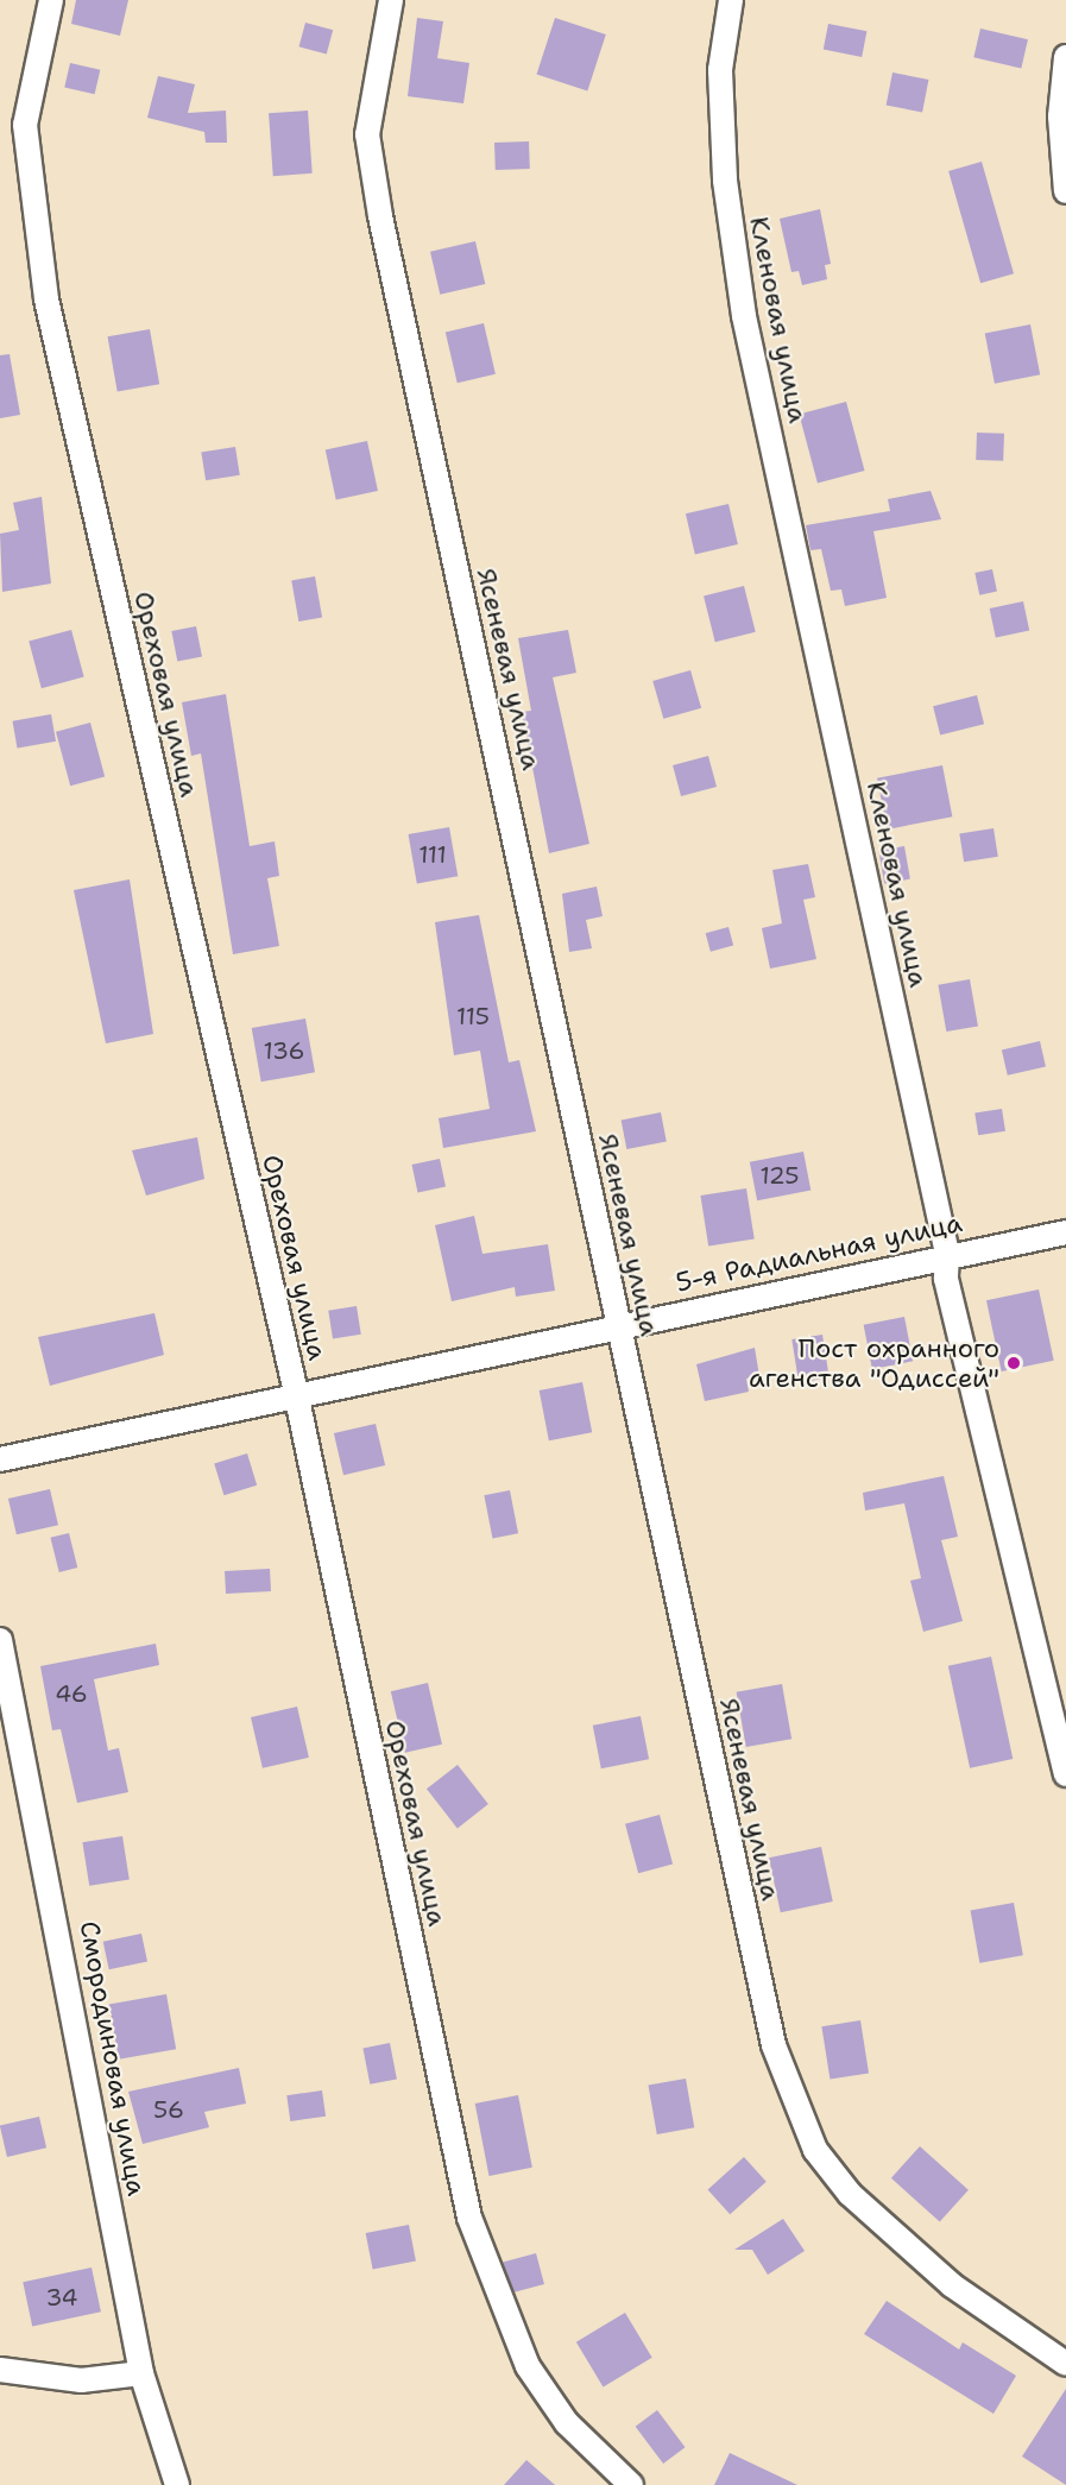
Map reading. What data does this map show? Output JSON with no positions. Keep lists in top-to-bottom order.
{
  "streets": {
    "street": [
      "Кленовая улица",
      "Ясеневая улица",
      "Ореховая улица",
      "5-я Радиальная улица",
      "Смородиновая улица"
    ]
  },
  "crossings": [
    ["Кленовая улица", "5-я Радиальная улица"],
    ["Ясеневая улица", "5-я Радиальная улица"],
    ["Ореховая улица", "5-я Радиальная улица"]
  ],
  "places": ["Пост охранного агенства \"Одисcей\""],
  "house_numbers": [
    "111",
    "115",
    "136",
    "125",
    "46",
    "56",
    "34"
  ]
}
